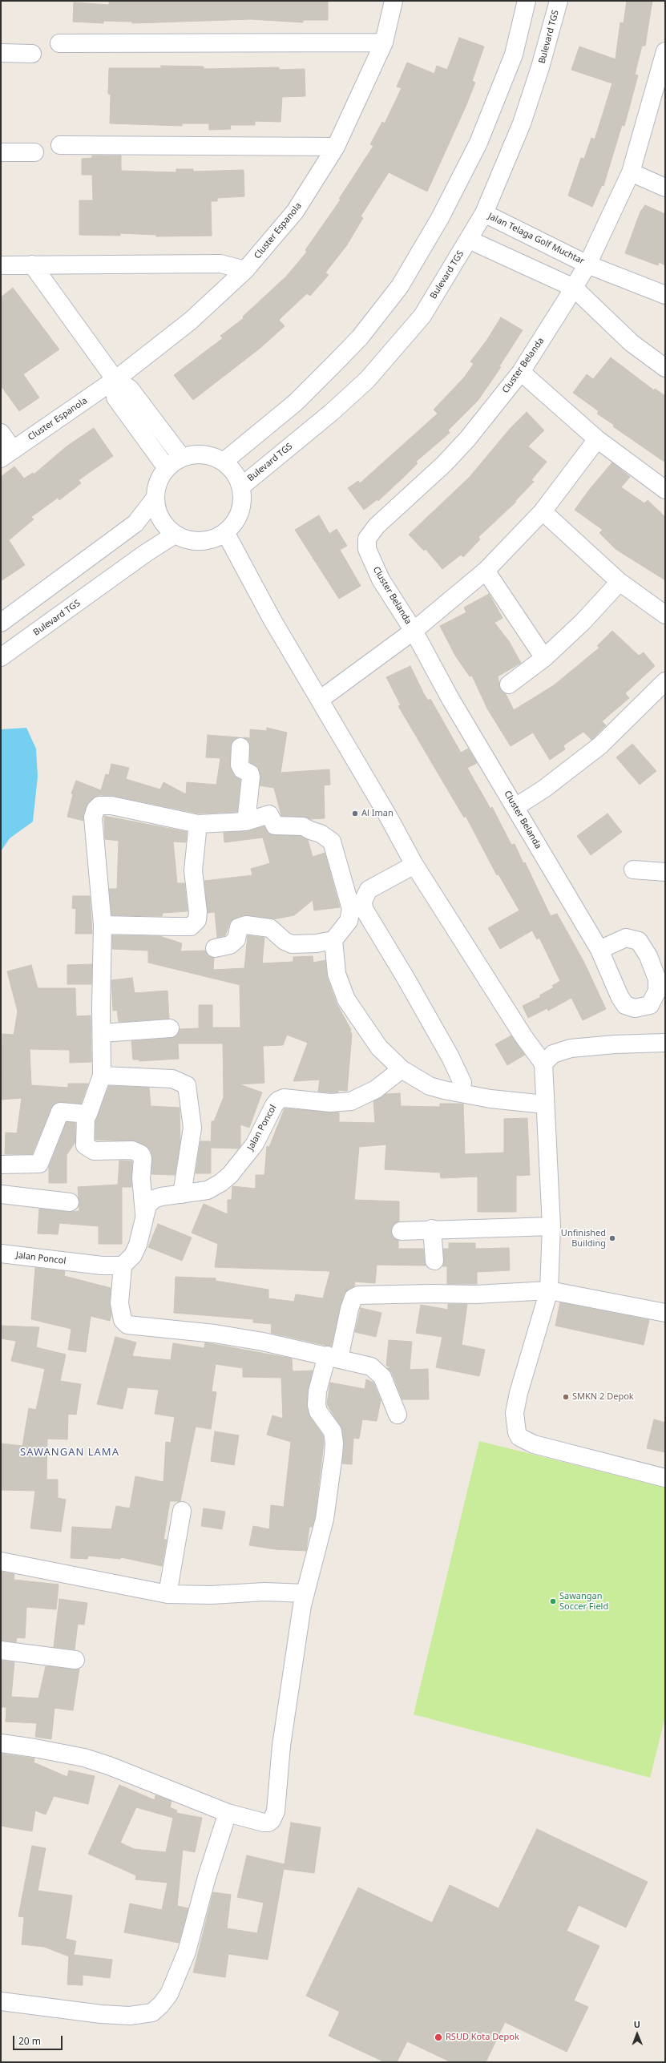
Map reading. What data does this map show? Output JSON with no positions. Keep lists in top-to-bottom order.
{
  "streets": {
    "street": [
      "Bulevard TGS",
      "Cluster Espanola",
      "Jalan Telaga Golf Muchtar",
      "Cluster Belanda",
      "Jalan Poncol"
    ]
  },
  "crossings": [
    ["Bulevard TGS", "Jalan Telaga Golf Muchtar"],
    ["Jalan Telaga Golf Muchtar", "Cluster Belanda"]
  ],
  "districts": ["SAWANGAN LAMA"],
  "places": [
    "Al Iman",
    "Unfinished Building",
    "SMKN 2 Depok",
    "Sawangan Soccer Field",
    "RSUD Kota Depok"
  ],
  "scale_bar": "20 m",
  "north": "top"
}
